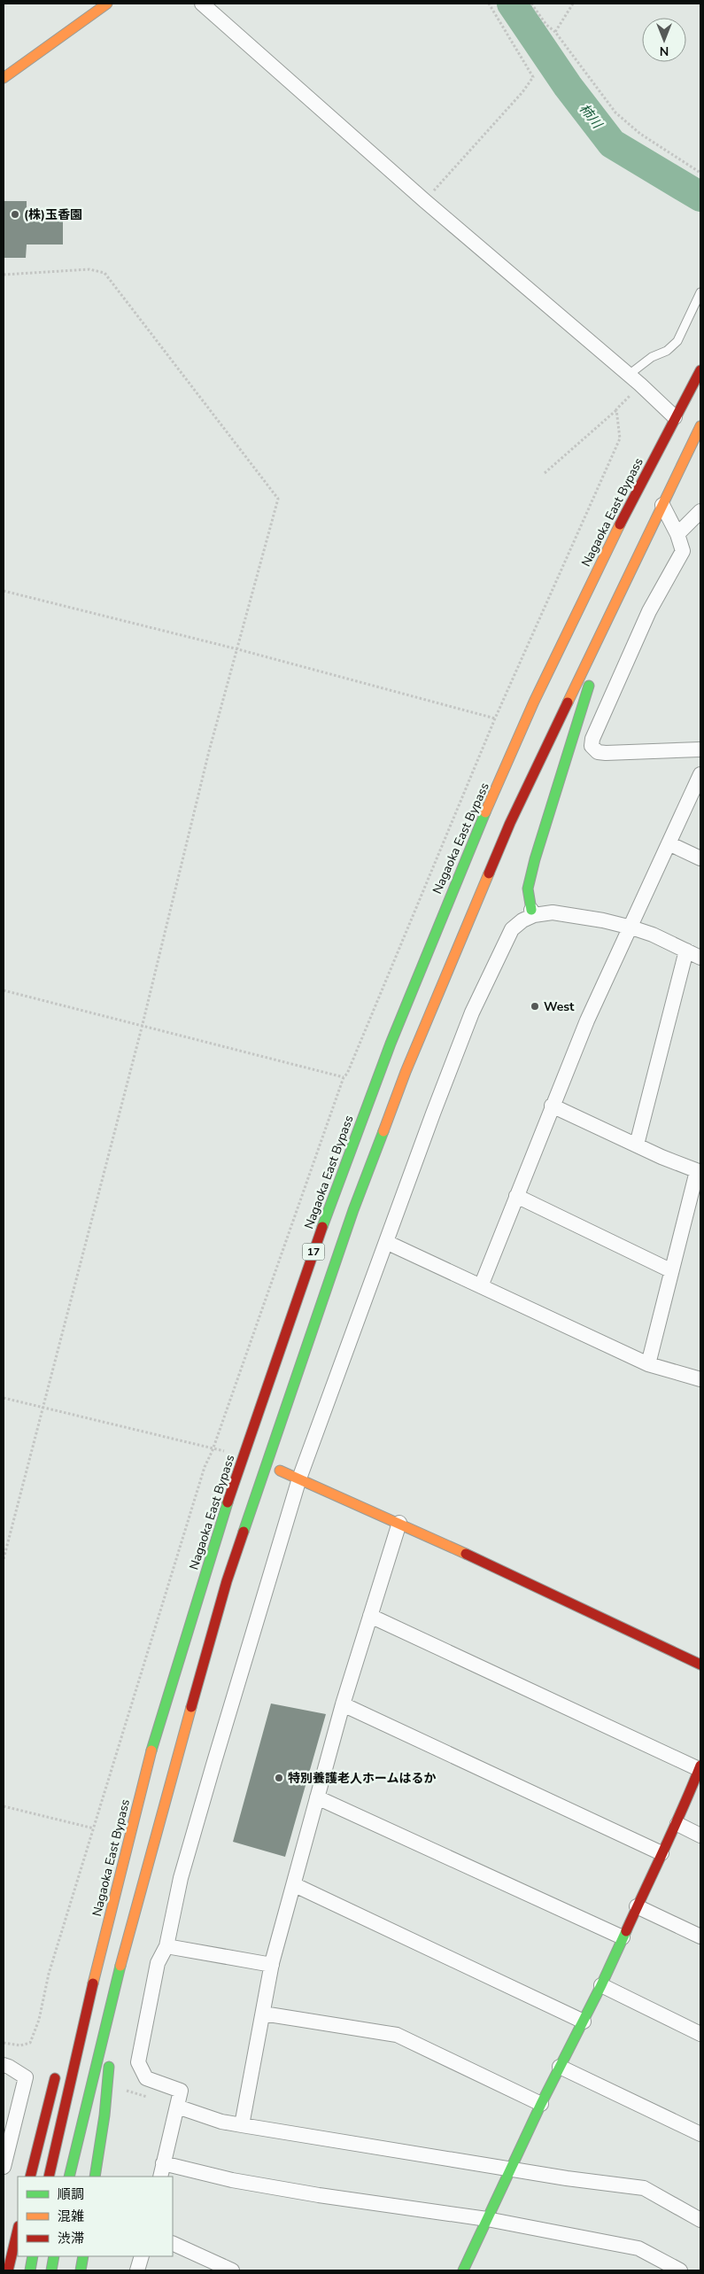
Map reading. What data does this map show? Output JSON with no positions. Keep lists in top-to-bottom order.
{
  "streets": {
    "main road": ["Nagaoka East Bypass", "17"]
  },
  "water": ["柿川"],
  "places": ["(株)玉香園", "West", "特別養護老人ホームはるか"],
  "legend": ["順調", "混雑", "渋滞"],
  "north": "bottom"
}
